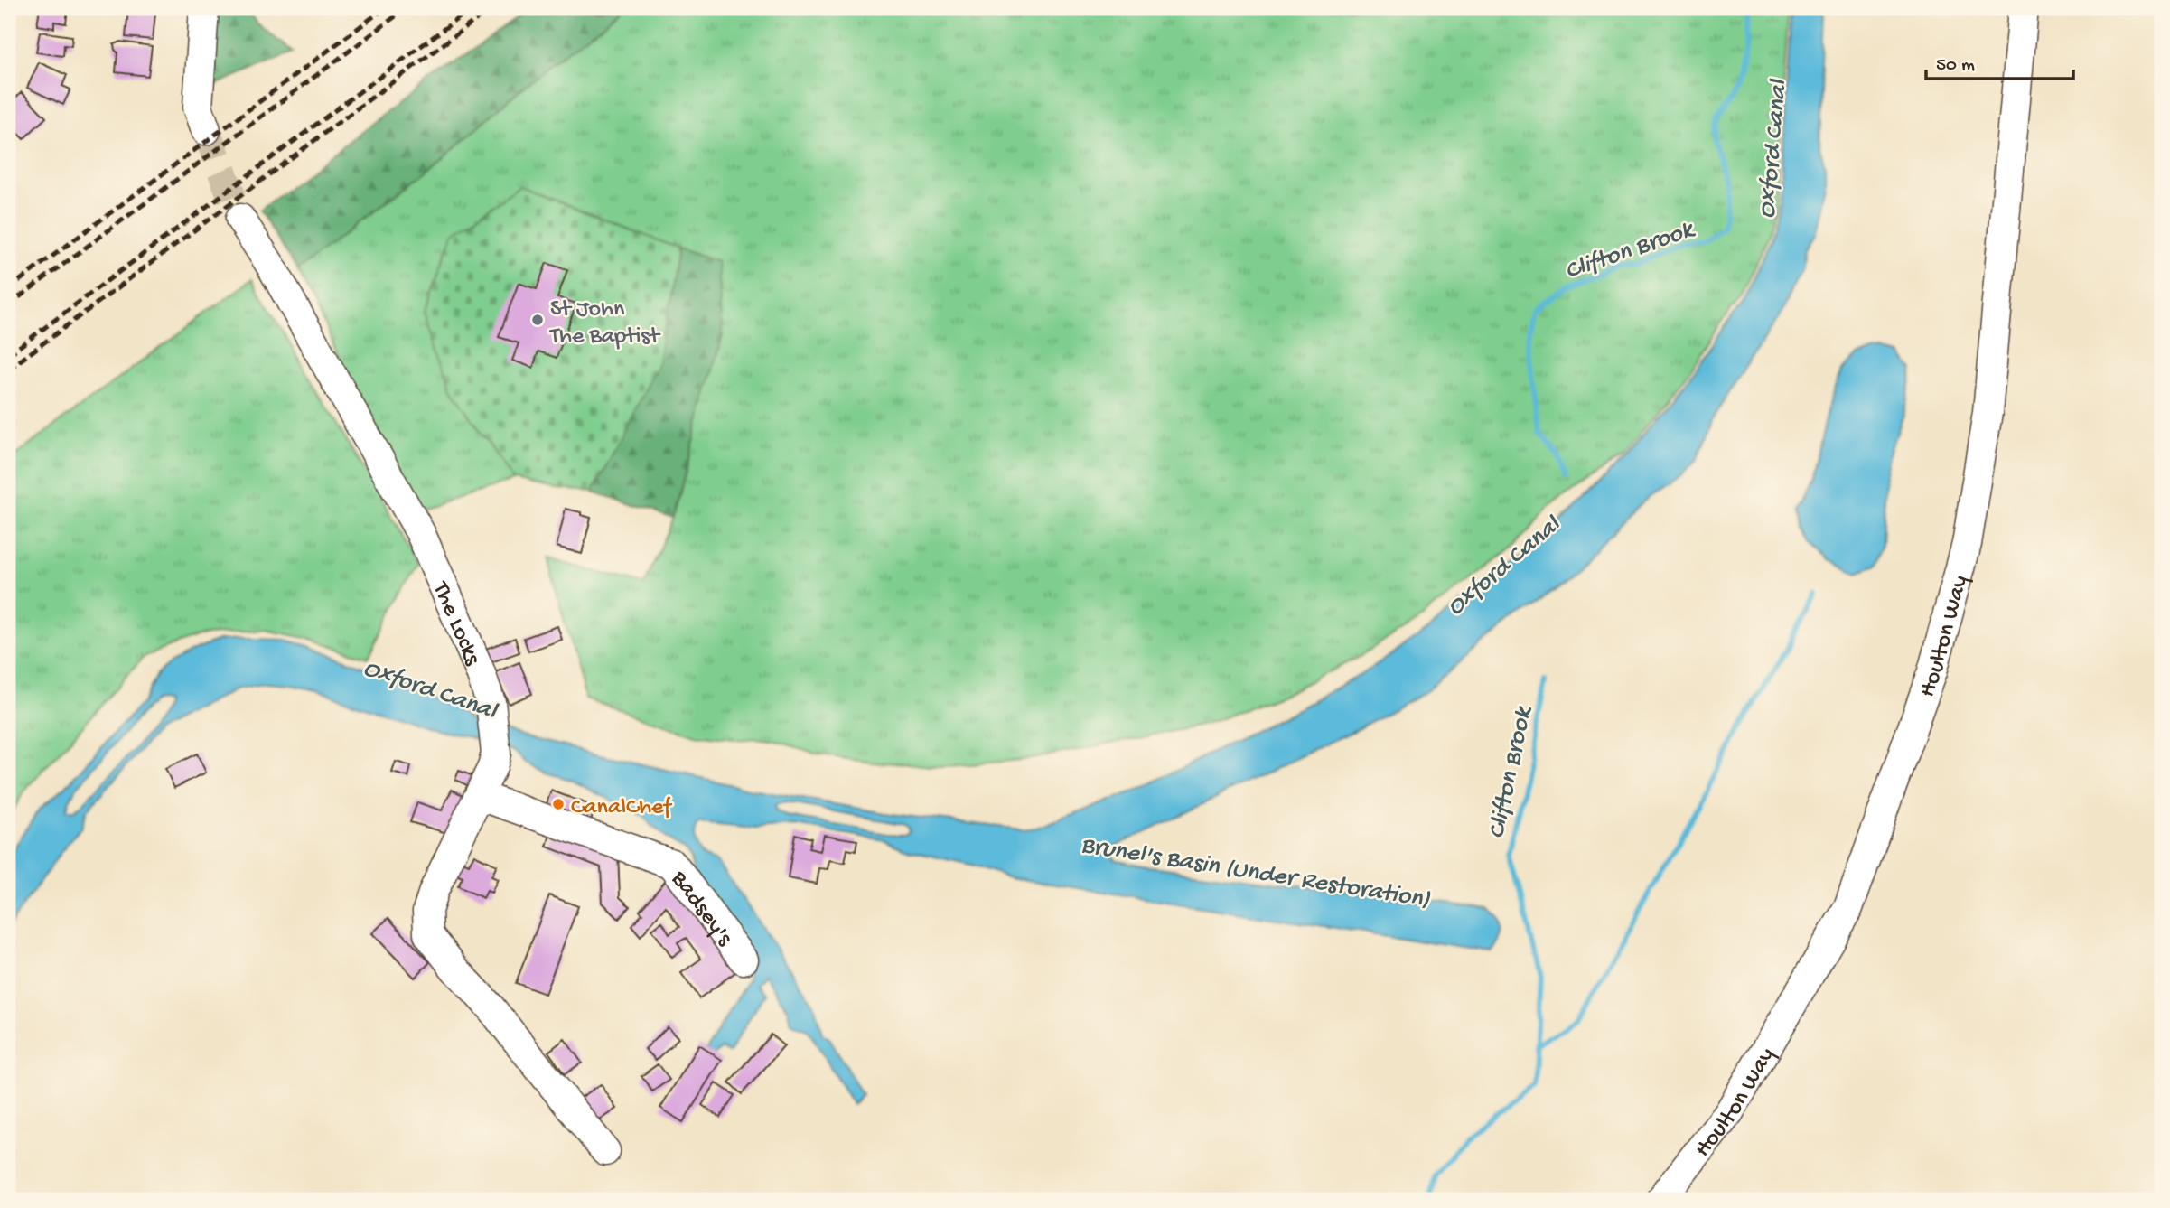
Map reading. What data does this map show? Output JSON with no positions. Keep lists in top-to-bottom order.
{
  "streets": {
    "street": ["The Locks", "Houlton Way", "Badsey's"]
  },
  "crossings": [
    ["The Locks", "Badsey's"]
  ],
  "water": ["Oxford Canal", "Clifton Brook", "Brunel's Basin (Under Restoration)"],
  "places": ["St John The Baptist", "CanalChef"],
  "scale_bar": "50 m"
}
